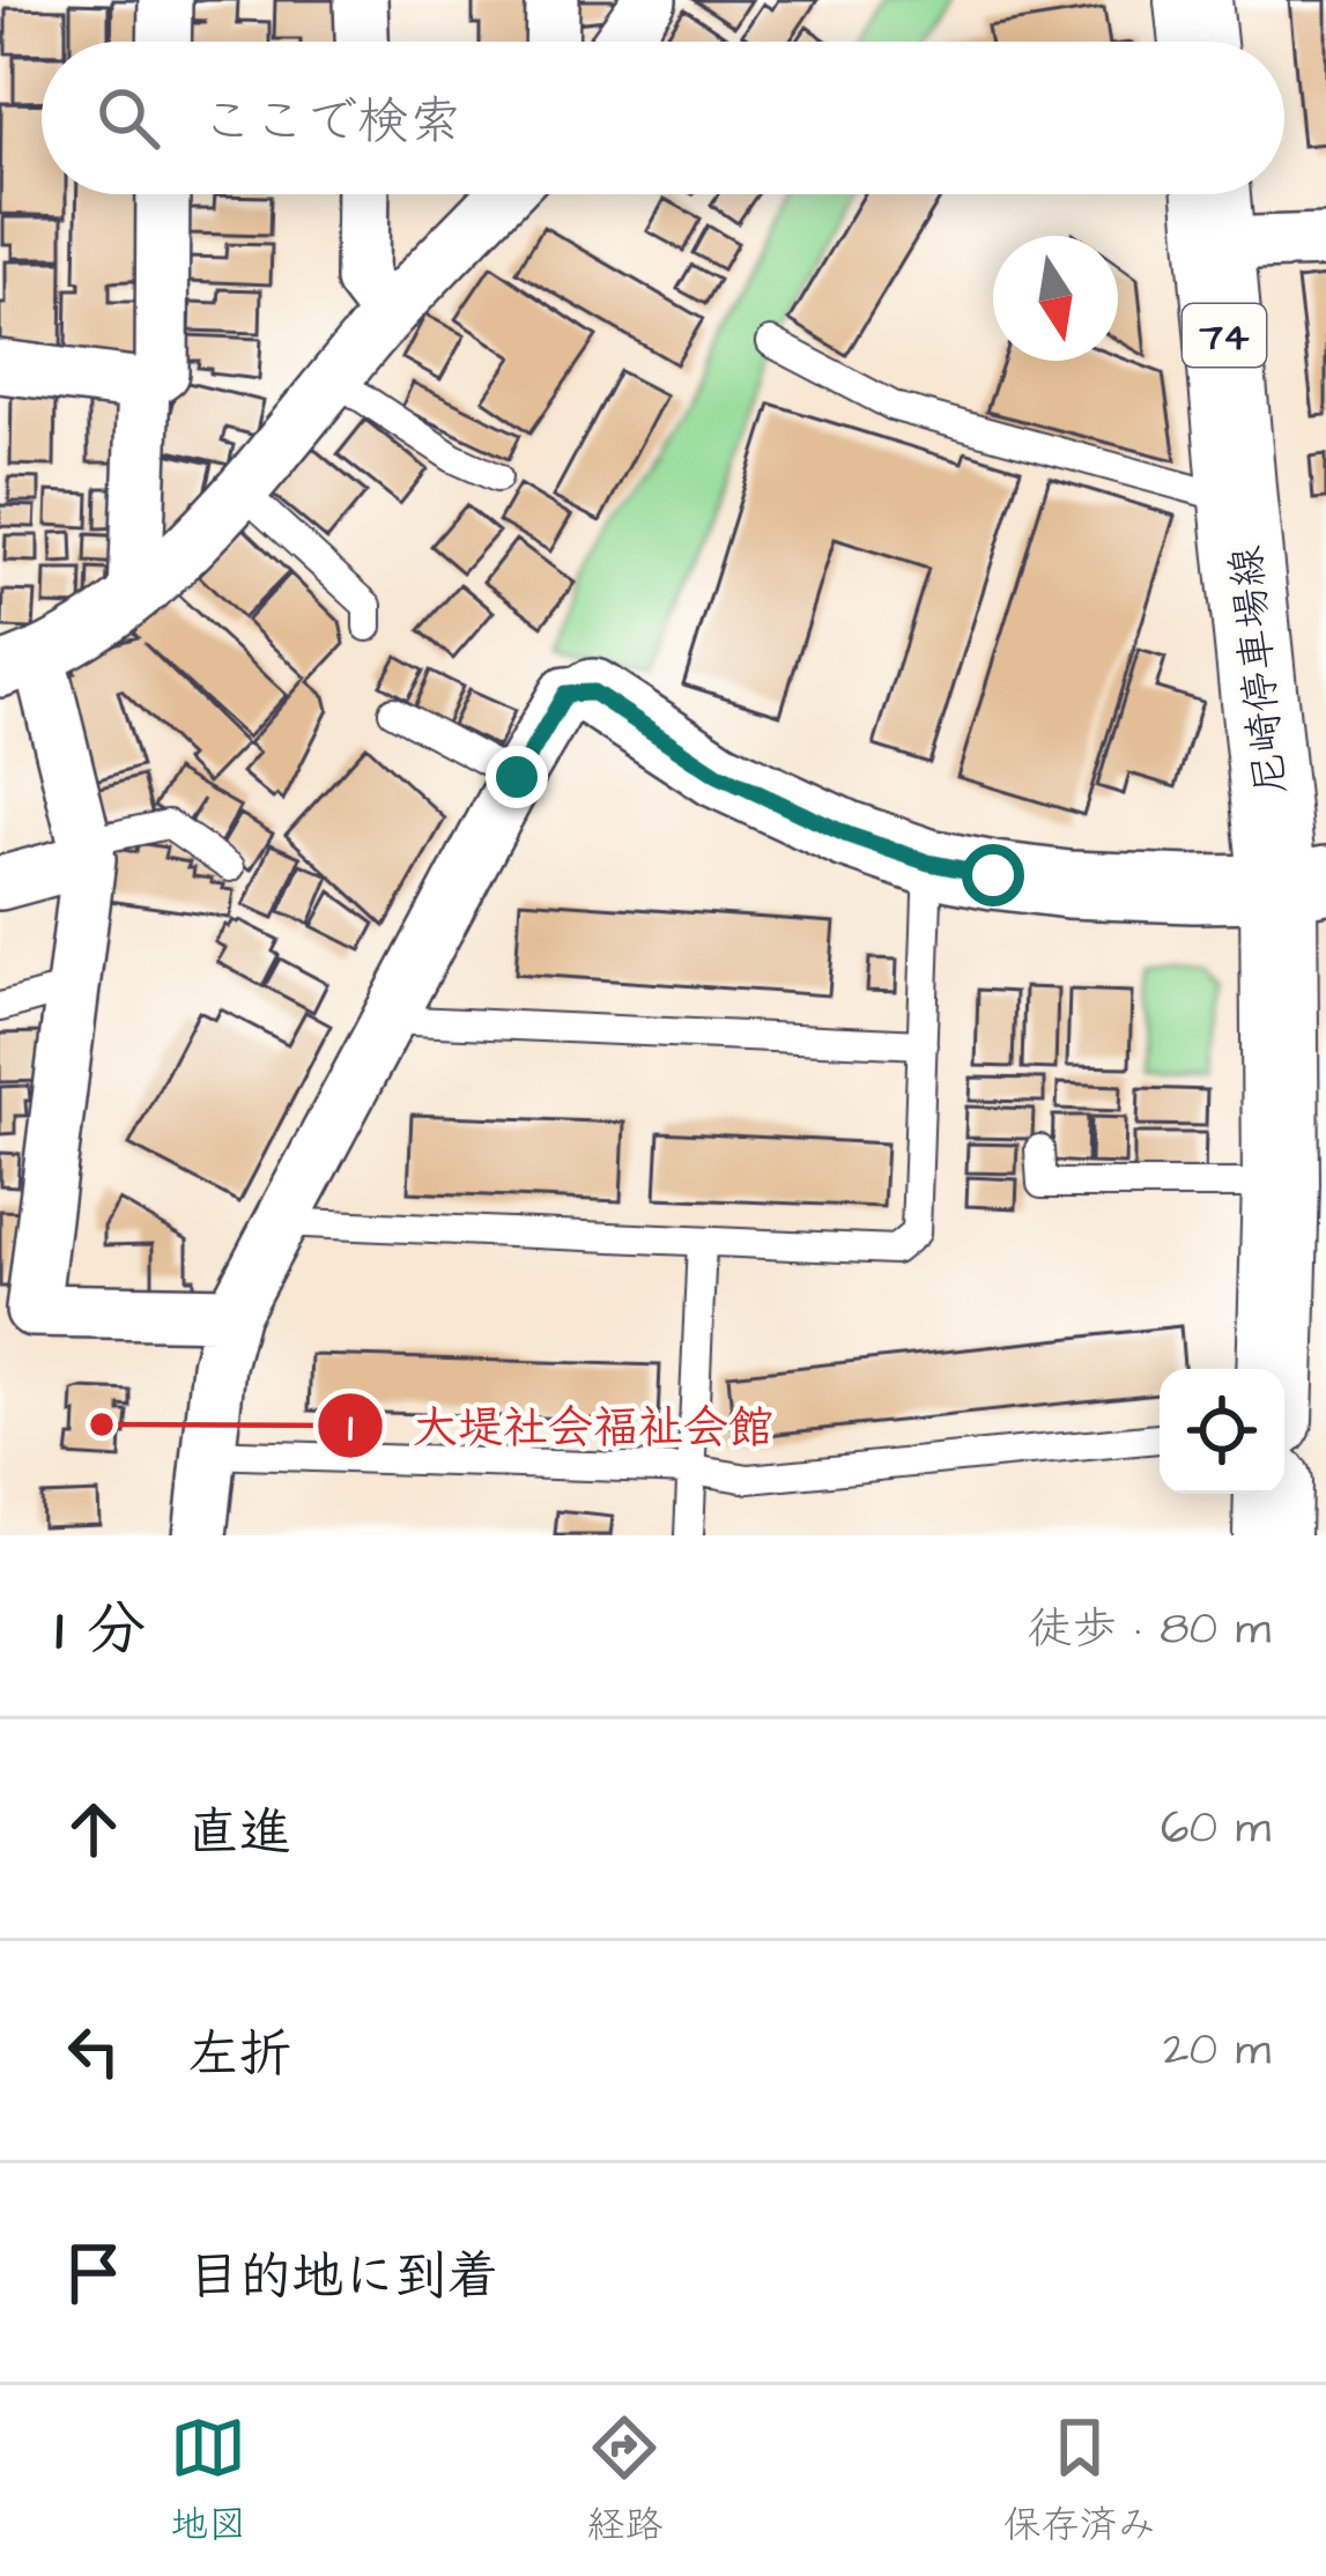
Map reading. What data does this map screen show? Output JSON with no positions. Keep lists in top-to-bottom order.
{
  "streets": {
    "main road": ["74", "尼崎停車場線"]
  },
  "places": ["大堤社会福祉会館"],
  "north": "bottom",
  "page": {
    "search": "ここで検索",
    "heading": ["1 分", "徒歩 · 80 m"],
    "list": [
      ["直進", "60 m"],
      ["左折", "20 m"],
      "目的地に到着"
    ],
    "nav": ["地図", "経路", "保存済み"]
  }
}
